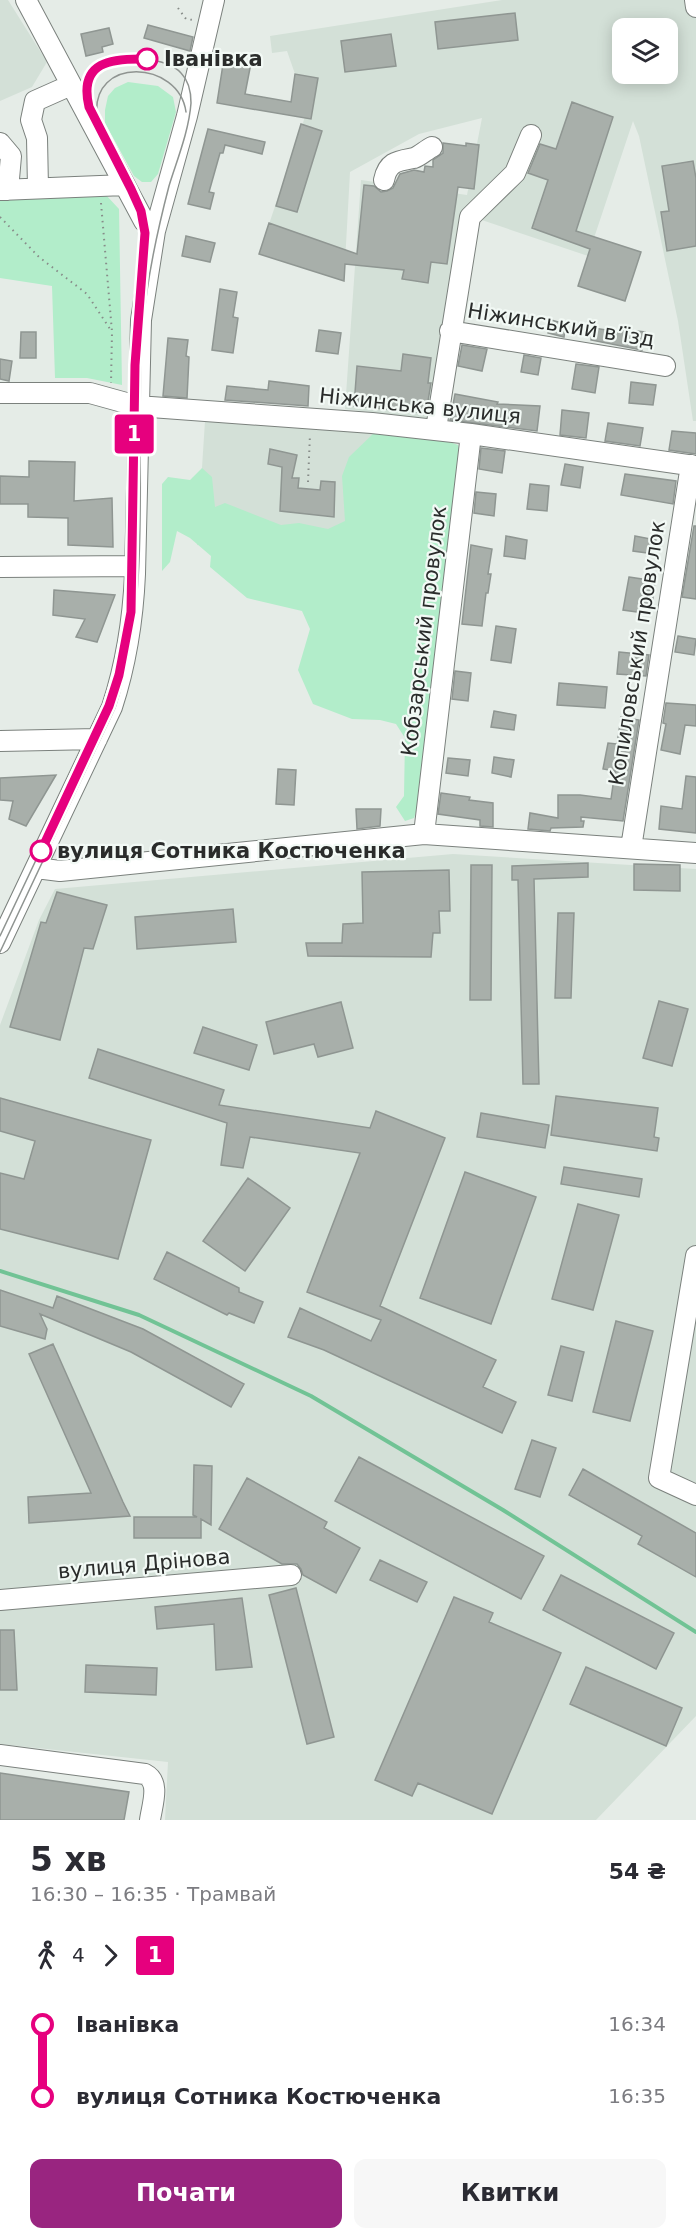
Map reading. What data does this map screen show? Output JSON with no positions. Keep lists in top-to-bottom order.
{
  "streets": {
    "street": [
      "Ніжинський в’їзд",
      "Ніжинська вулиця",
      "Кобзарський провулок",
      "Копиловський провулок",
      "вулиця Дрінова"
    ]
  },
  "crossings": [
    ["Ніжинська вулиця", "Кобзарський провулок"],
    ["Ніжинська вулиця", "Копиловський провулок"]
  ],
  "places": ["Іванівка", "вулиця Сотника Костюченка"],
  "lines": ["tram line 1"],
  "page": {
    "on_map": "1",
    "heading": ["5 хв", "16:30 – 16:35 · Трамвай", "54 ₴"],
    "legs": ["4", "1"],
    "list": [
      {
        "name": "Іванівка",
        "value": "16:34"
      },
      {
        "name": "вулиця Сотника Костюченка",
        "value": "16:35"
      }
    ],
    "buttons": ["Почати", "Квитки"]
  }
}
